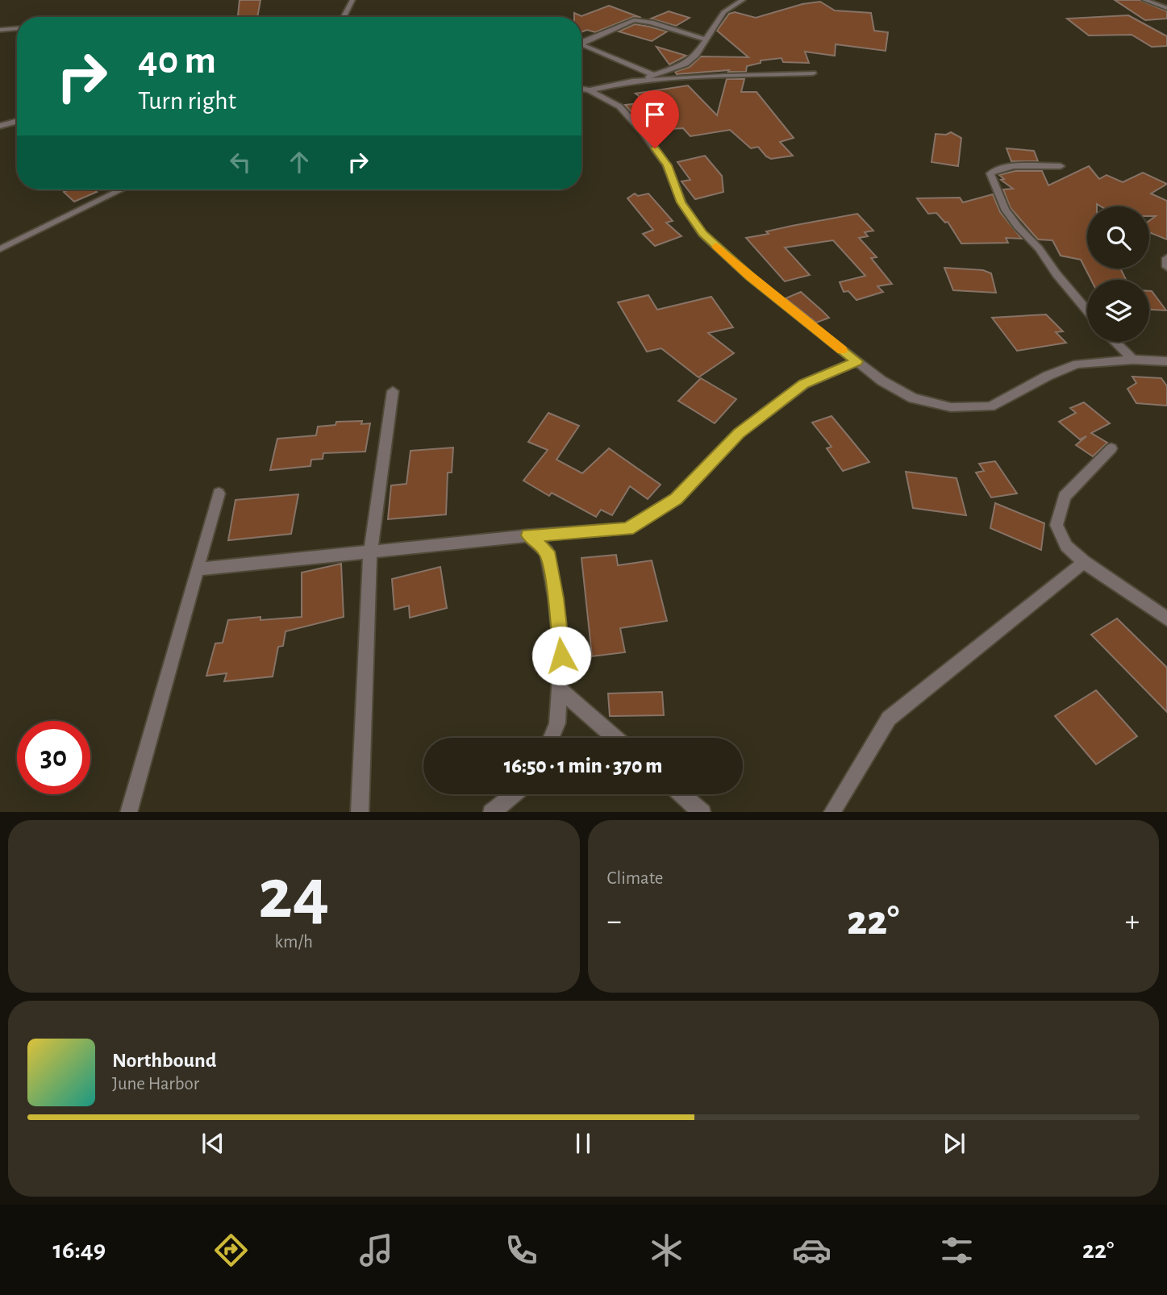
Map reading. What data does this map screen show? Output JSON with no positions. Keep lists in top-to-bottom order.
{
  "page": {
    "turn": ["40 m", "Turn right"],
    "limit": "30",
    "trip": "16:50 · 1 min · 370 m",
    "tile": [
      ["24", "km/h"],
      "Climate"
    ],
    "heat": ["−", "22°", "+"],
    "song": ["Northbound", "June Harbor"],
    "tabs": ["16:49", "22°"]
  }
}
